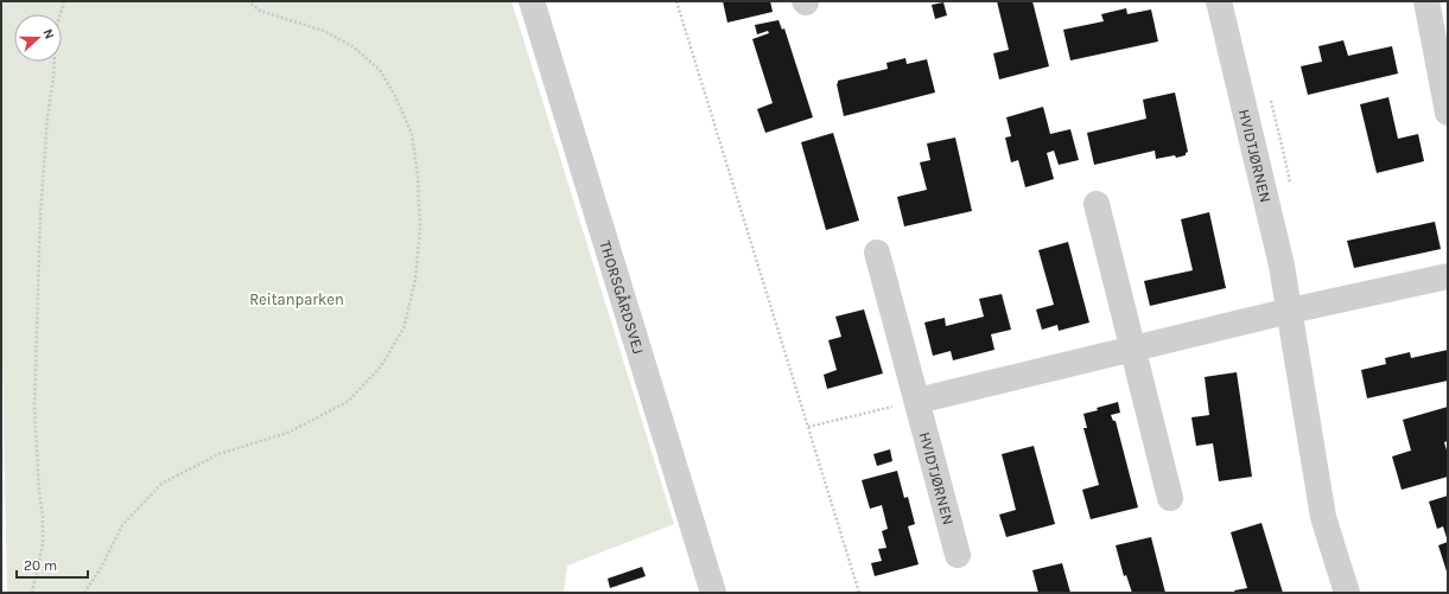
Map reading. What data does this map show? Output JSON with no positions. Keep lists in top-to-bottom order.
{
  "streets": {
    "street": ["HVIDTJØRNEN", "THORSGÅRDSVEJ"]
  },
  "parks": ["Reitanparken"],
  "scale_bar": "20 m",
  "north": "right"
}
